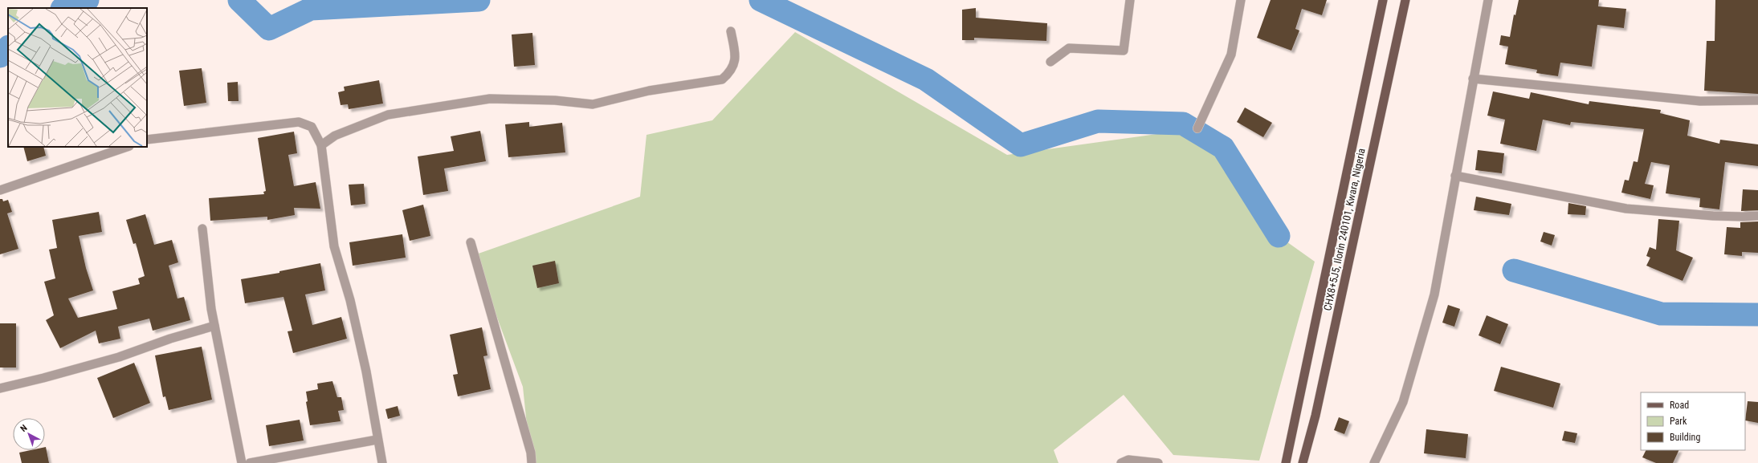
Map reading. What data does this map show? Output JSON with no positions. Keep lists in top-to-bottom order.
{
  "streets": {
    "main road": ["CHX8+5J5, Ilorin 240101, Kwara, Nigeria"]
  },
  "legend": ["Road", "Park", "Building"],
  "north": "top left"
}
